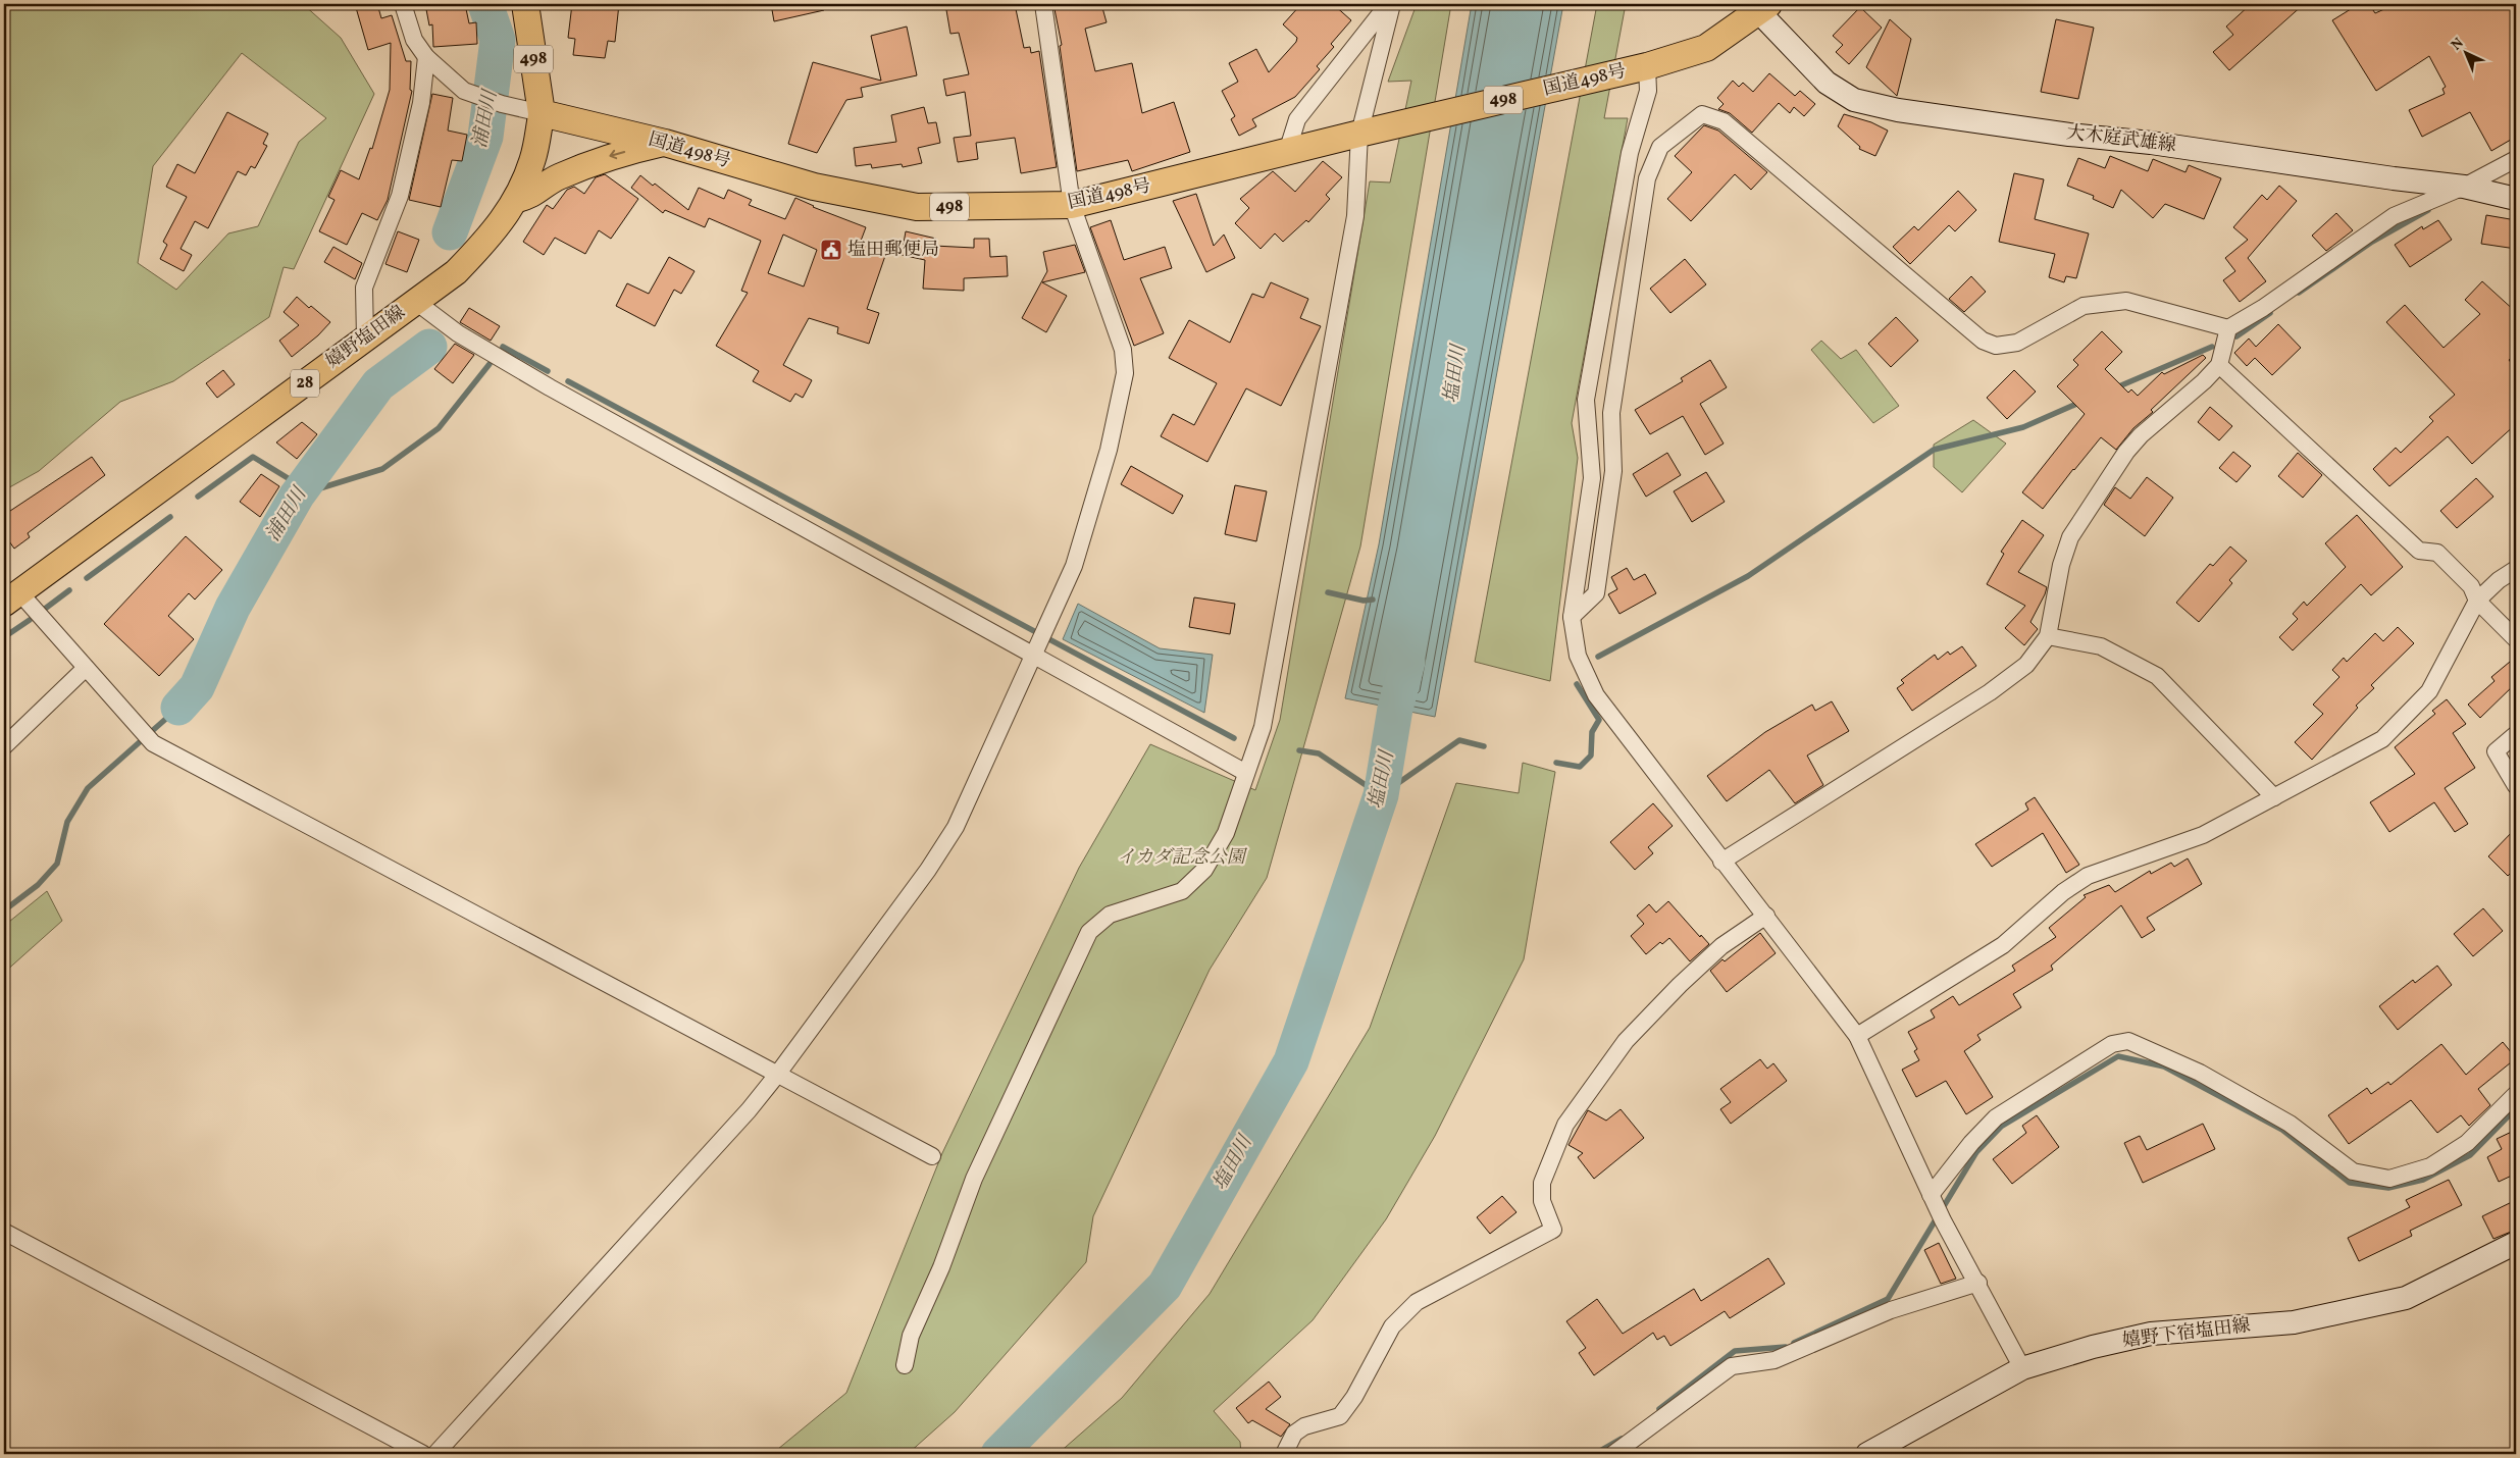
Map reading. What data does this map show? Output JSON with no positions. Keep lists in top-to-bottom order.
{
  "streets": {
    "highway": ["498", "国道498号"],
    "main road": [
      "大木庭武雄線",
      "嬉野塩田線",
      "28",
      "嬉野下宿塩田線"
    ]
  },
  "crossings": [
    ["498", "国道498号"],
    ["498", "嬉野塩田線"],
    ["国道498号", "大木庭武雄線"],
    ["国道498号", "嬉野塩田線"]
  ],
  "water": ["浦田川", "塩田川"],
  "parks": ["イカダ記念公園"],
  "places": {
    "public building": ["塩田郵便局"]
  },
  "north": "top left"
}
